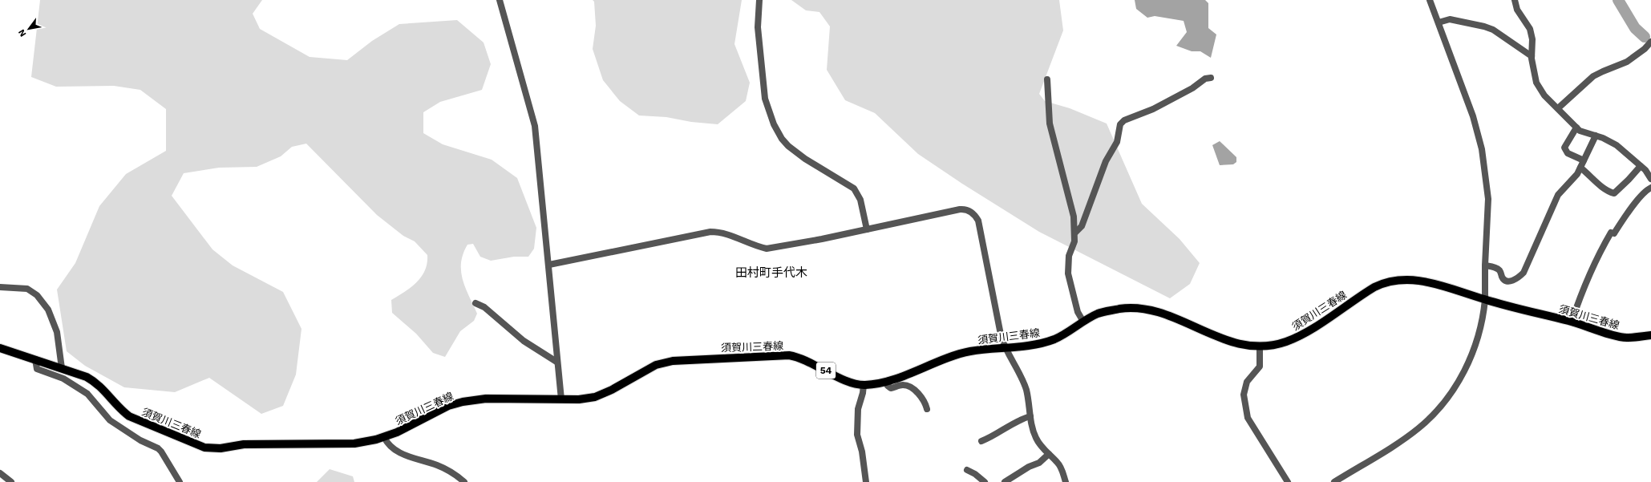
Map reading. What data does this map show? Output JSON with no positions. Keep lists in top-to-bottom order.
{
  "streets": {
    "main road": ["須賀川三春線", "54"]
  },
  "districts": ["田村町手代木"],
  "north": "bottom left"
}
